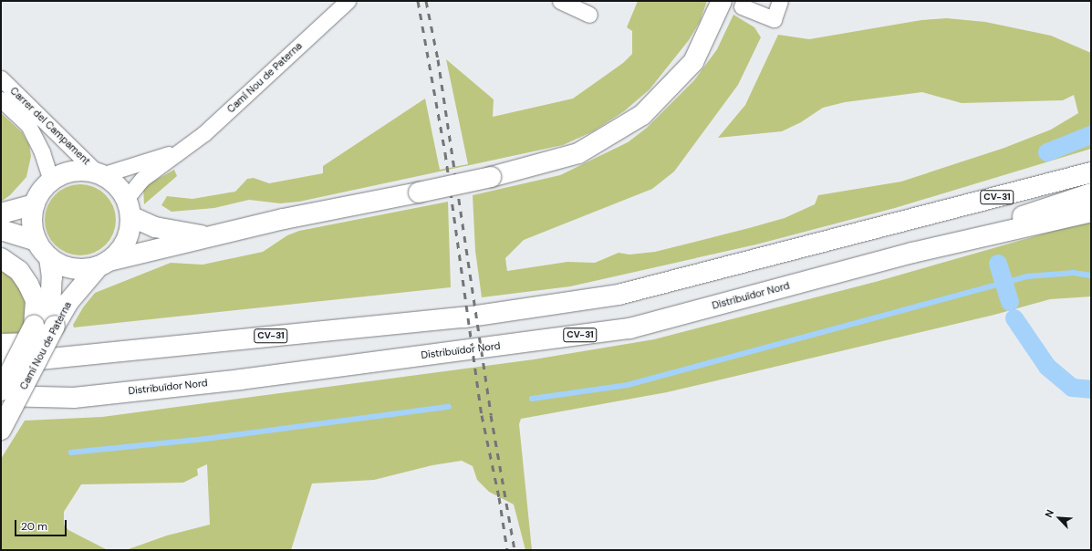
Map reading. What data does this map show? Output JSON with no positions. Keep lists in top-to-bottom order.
{
  "streets": {
    "main road": ["Camí Nou de Paterna", "CV-31", "Distribuïdor Nord"],
    "street": ["Carrer del Campament"]
  },
  "crossings": [
    ["Camí Nou de Paterna", "Carrer del Campament"],
    ["Camí Nou de Paterna", "Distribuïdor Nord"]
  ],
  "scale_bar": "20 m",
  "north": "top left"
}
